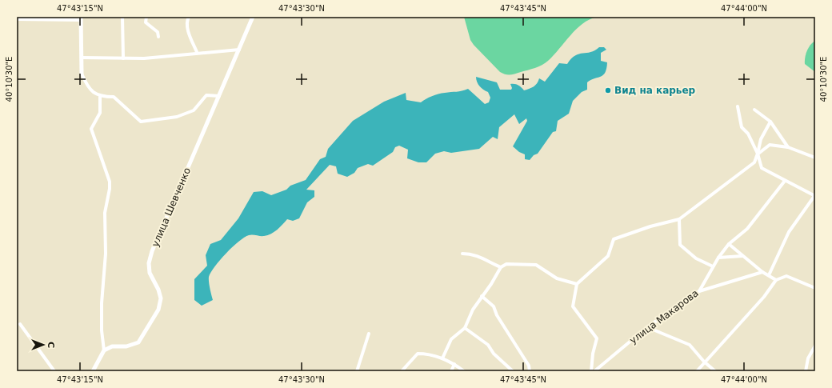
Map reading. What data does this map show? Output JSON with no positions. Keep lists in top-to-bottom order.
{
  "streets": {
    "street": ["улица Шевченко", "улица Макарова"]
  },
  "places": ["Вид на карьер"],
  "north": "right",
  "coordinates": [
    "47°43'15\"N",
    "47°43'30\"N",
    "47°43'45\"N",
    "47°44'00\"N",
    "40°10'30\"E"
  ]
}
